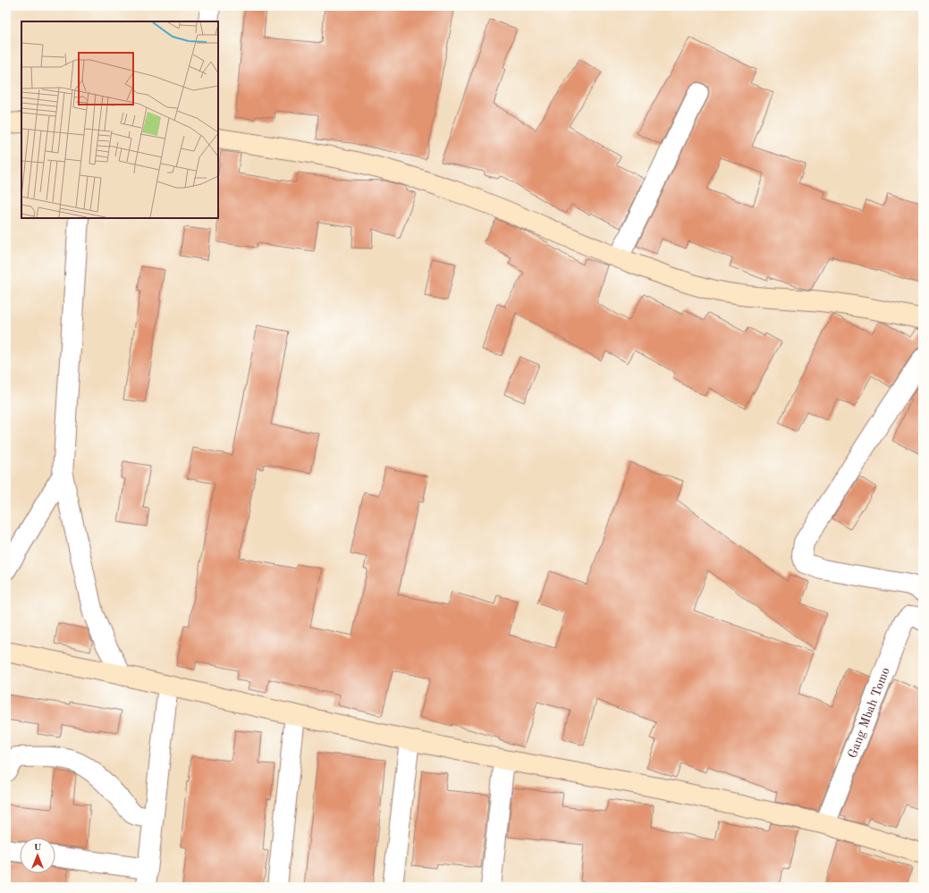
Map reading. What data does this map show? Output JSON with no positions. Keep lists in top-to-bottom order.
{
  "streets": {
    "street": ["Gang Mbah Tomo"]
  },
  "north": "top"
}
